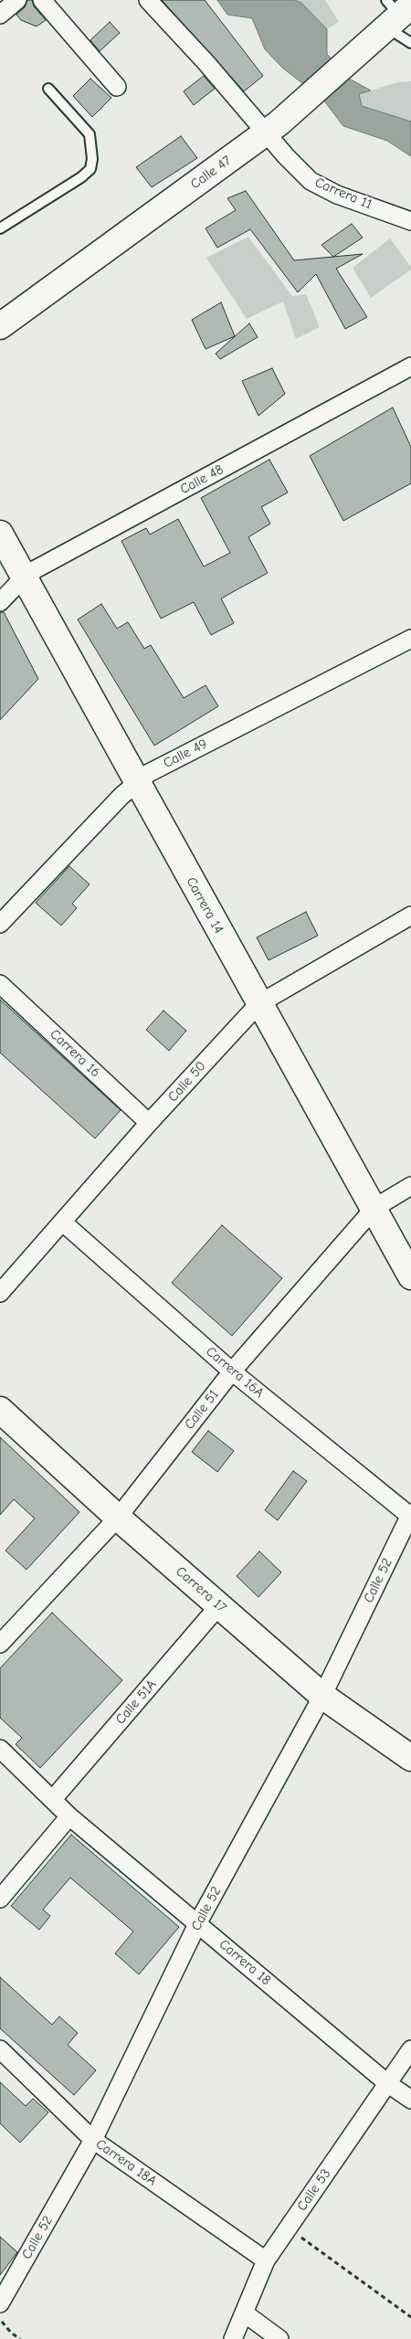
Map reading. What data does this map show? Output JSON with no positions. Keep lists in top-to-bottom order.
{
  "streets": {
    "main road": ["Calle 47", "Carrera 14", "Carrera 17"],
    "street": [
      "Carrera 11",
      "Calle 48",
      "Calle 49",
      "Carrera 16",
      "Calle 50",
      "Carrera 16A",
      "Calle 51",
      "Calle 52",
      "Calle 51A",
      "Carrera 18",
      "Carrera 18A",
      "Calle 53"
    ]
  },
  "crossings": [
    ["Calle 47", "Carrera 11"],
    ["Calle 48", "Carrera 14"],
    ["Calle 49", "Carrera 14"],
    ["Carrera 14", "Calle 50"],
    ["Carrera 14", "Calle 51"],
    ["Carrera 16", "Calle 50"],
    ["Calle 50", "Carrera 16A"],
    ["Carrera 16A", "Calle 51"],
    ["Carrera 16A", "Calle 52"],
    ["Calle 51", "Carrera 17"],
    ["Calle 52", "Carrera 17"],
    ["Calle 52", "Carrera 18"],
    ["Calle 52", "Carrera 18A"],
    ["Carrera 17", "Calle 51A"],
    ["Calle 51A", "Carrera 18"],
    ["Carrera 18", "Calle 53"],
    ["Carrera 18A", "Calle 53"]
  ]
}
